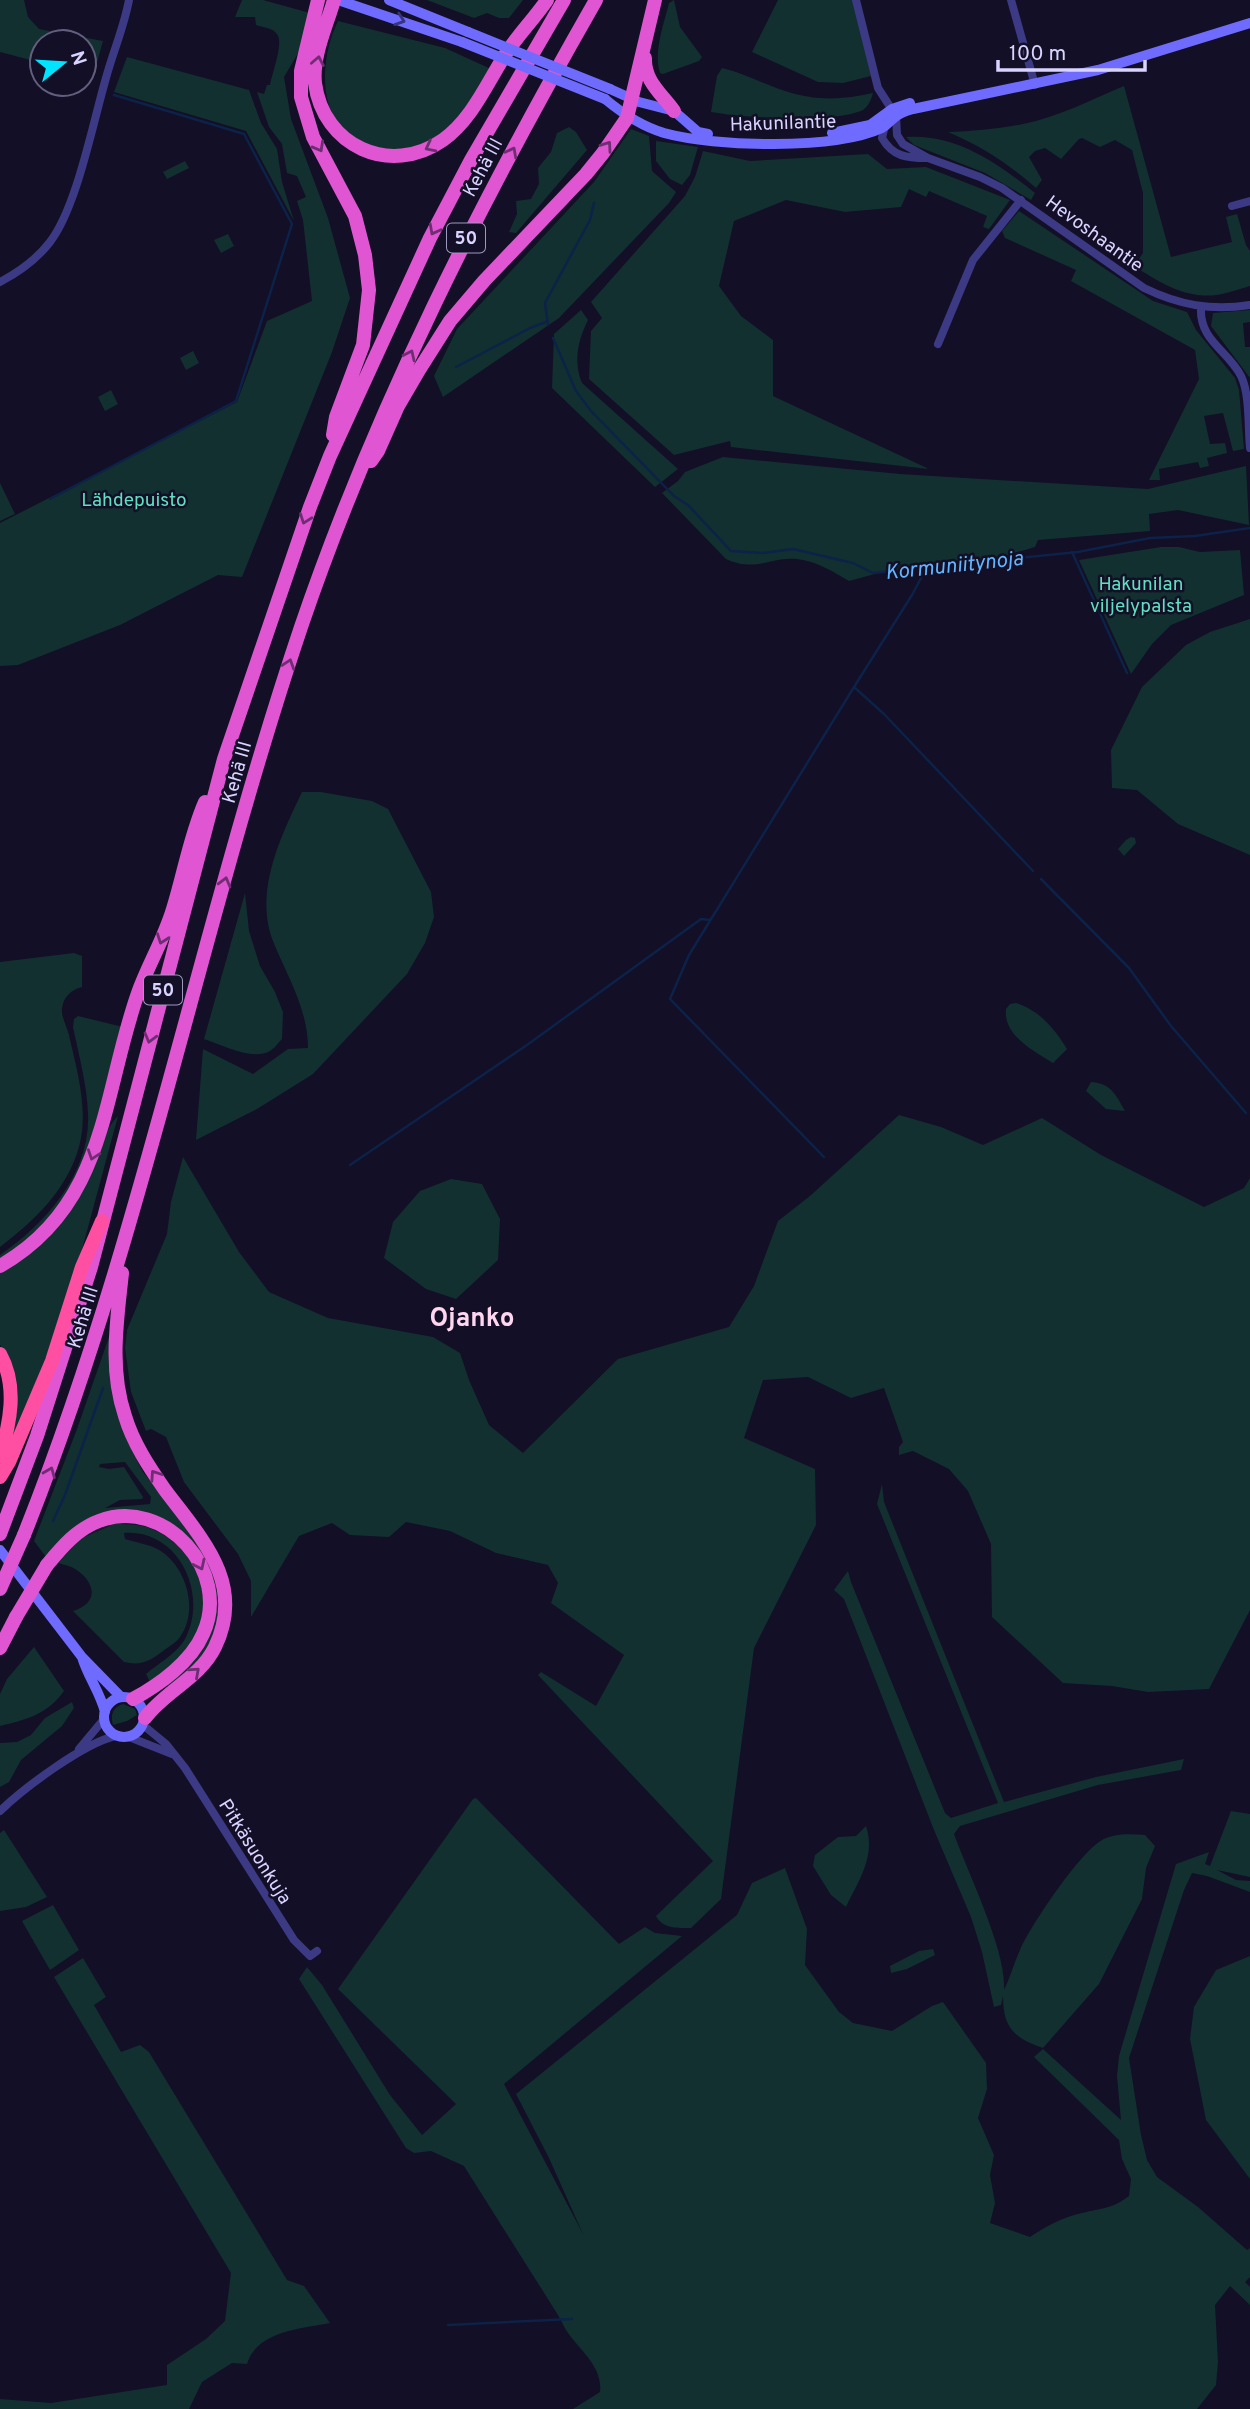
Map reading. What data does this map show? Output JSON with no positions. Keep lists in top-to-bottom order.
{
  "streets": {
    "highway": ["Kehä III", "50"],
    "main road": ["Hakunilantie"],
    "street": ["Hevoshaantie", "Pitkäsuonkuja"]
  },
  "crossings": [
    ["Hakunilantie", "Hevoshaantie"]
  ],
  "districts": ["Ojanko"],
  "water": ["Kormuniitynoja"],
  "parks": ["Lähdepuisto", "Hakunilan viljelypalsta"],
  "scale_bar": "100 m",
  "north": "right"
}
